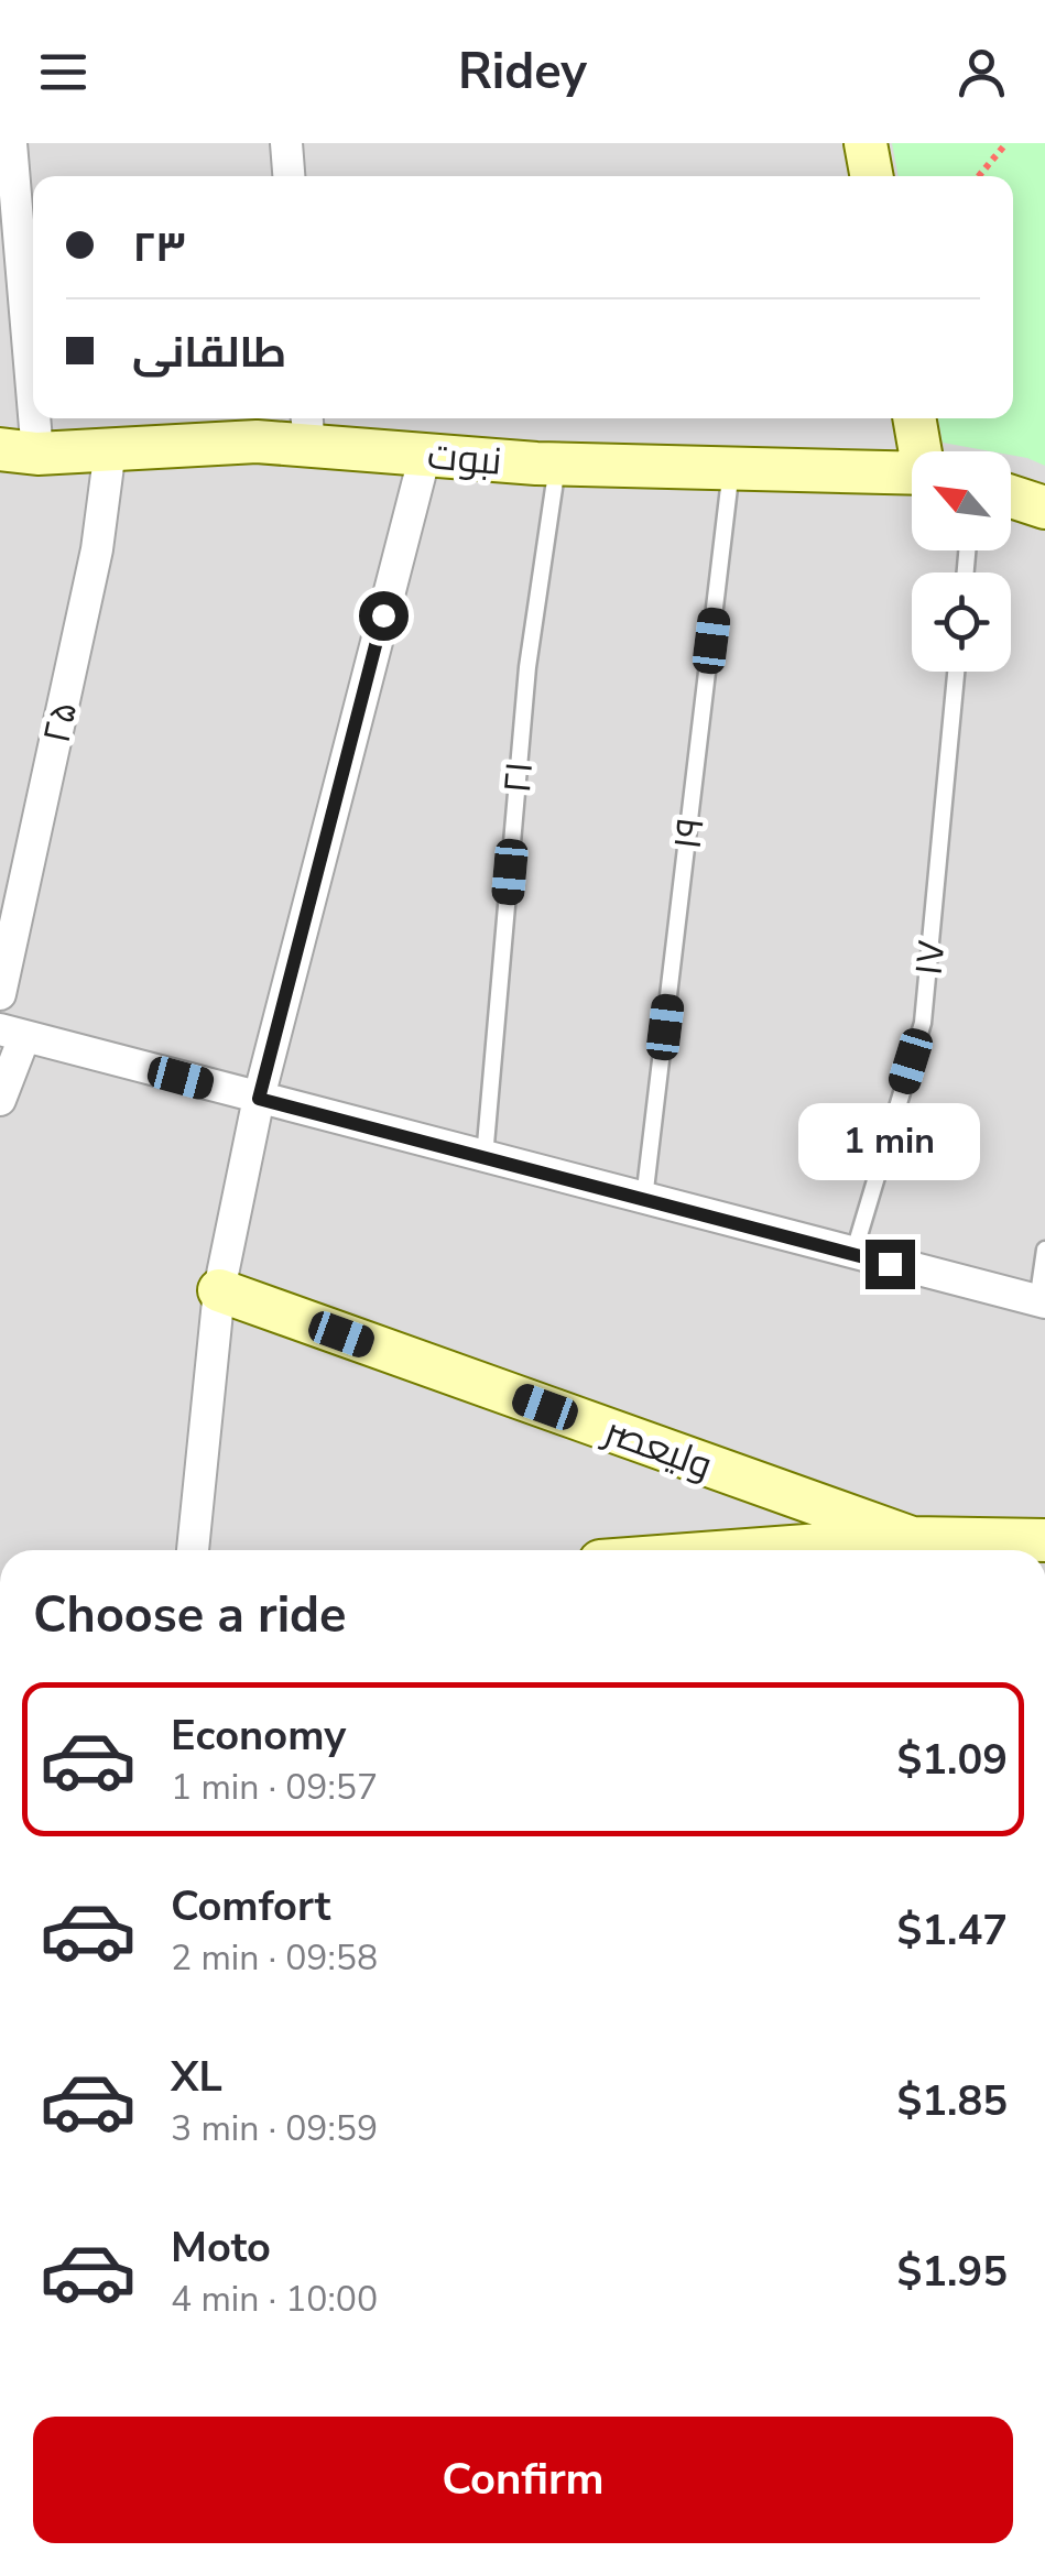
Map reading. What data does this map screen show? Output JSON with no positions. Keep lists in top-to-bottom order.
{
  "streets": {
    "street": ["نبوت", "۲۵", "ولیعصر"],
    "lane": ["۲۱", "۱۹", "۱۷"]
  },
  "crossings": [
    ["نبوت", "۲۵"],
    ["نبوت", "۲۱"],
    ["نبوت", "۱۹"]
  ],
  "north": "top left",
  "page": {
    "header": "Ridey",
    "banner": ["۲۳", "طالقانی"],
    "bubble": "1 min",
    "heading": "Choose a ride",
    "list": [
      {
        "name": "Economy",
        "note": "1 min · 09:57",
        "value": "$1.09"
      },
      {
        "name": "Comfort",
        "note": "2 min · 09:58",
        "value": "$1.47"
      },
      {
        "name": "XL",
        "note": "3 min · 09:59",
        "value": "$1.85"
      },
      {
        "name": "Moto",
        "note": "4 min · 10:00",
        "value": "$1.95"
      }
    ],
    "buttons": "Confirm"
  }
}
